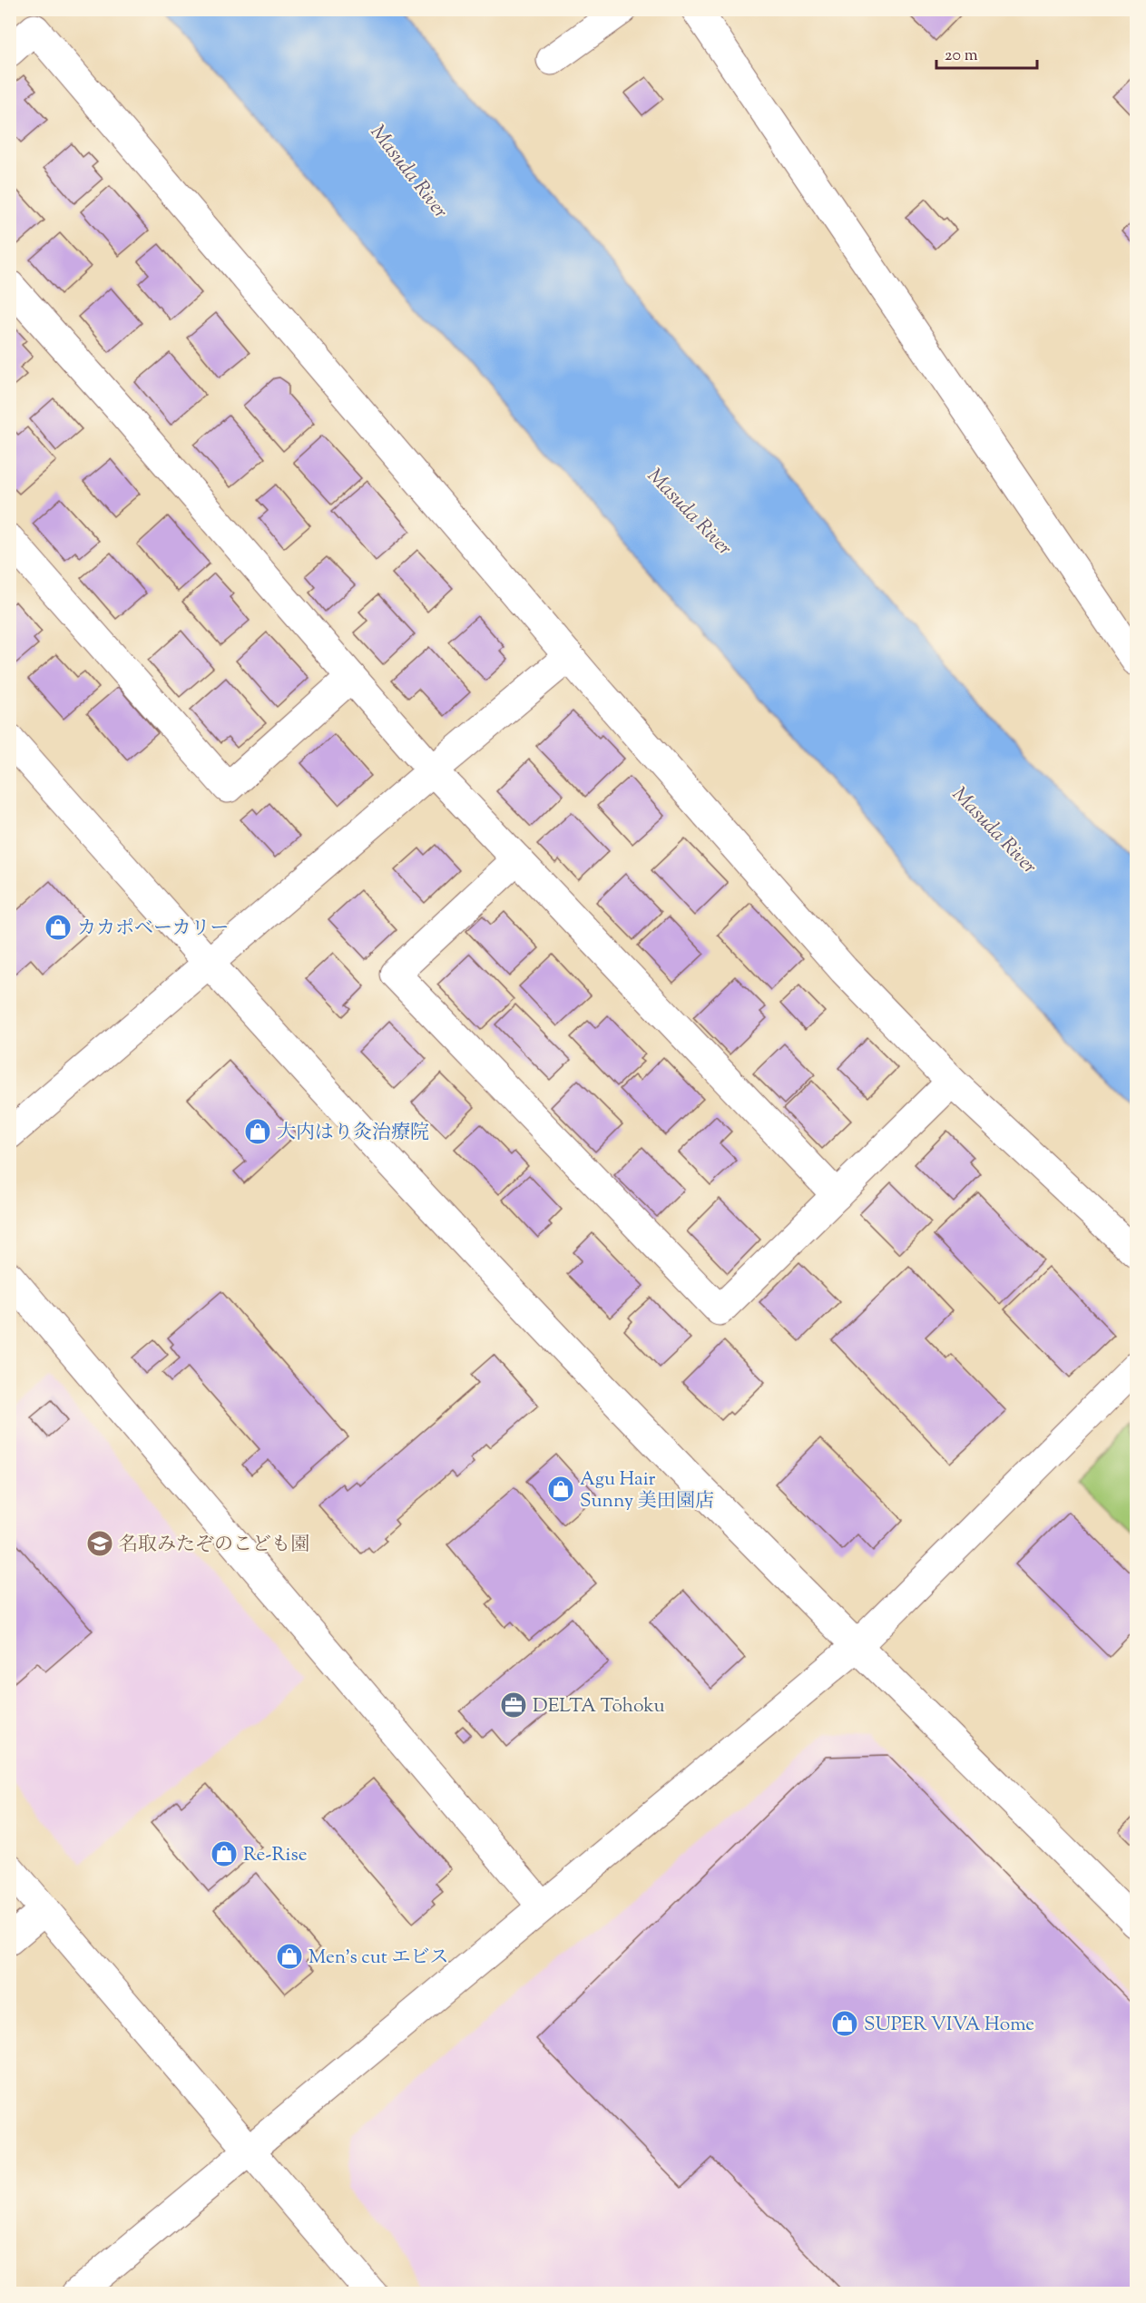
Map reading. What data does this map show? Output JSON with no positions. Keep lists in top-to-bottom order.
{
  "water": ["Masuda River"],
  "places": {
    "shop": [
      "カカポベーカリー",
      "大内はり灸治療院",
      "Agu Hair Sunny 美田園店",
      "Re-Rise",
      "Men’s cut エビス",
      "SUPER VIVA Home"
    ],
    "school or university": ["名取みたぞのこども園"],
    "office": ["DELTA Tōhoku"]
  },
  "scale_bar": "20 m"
}
